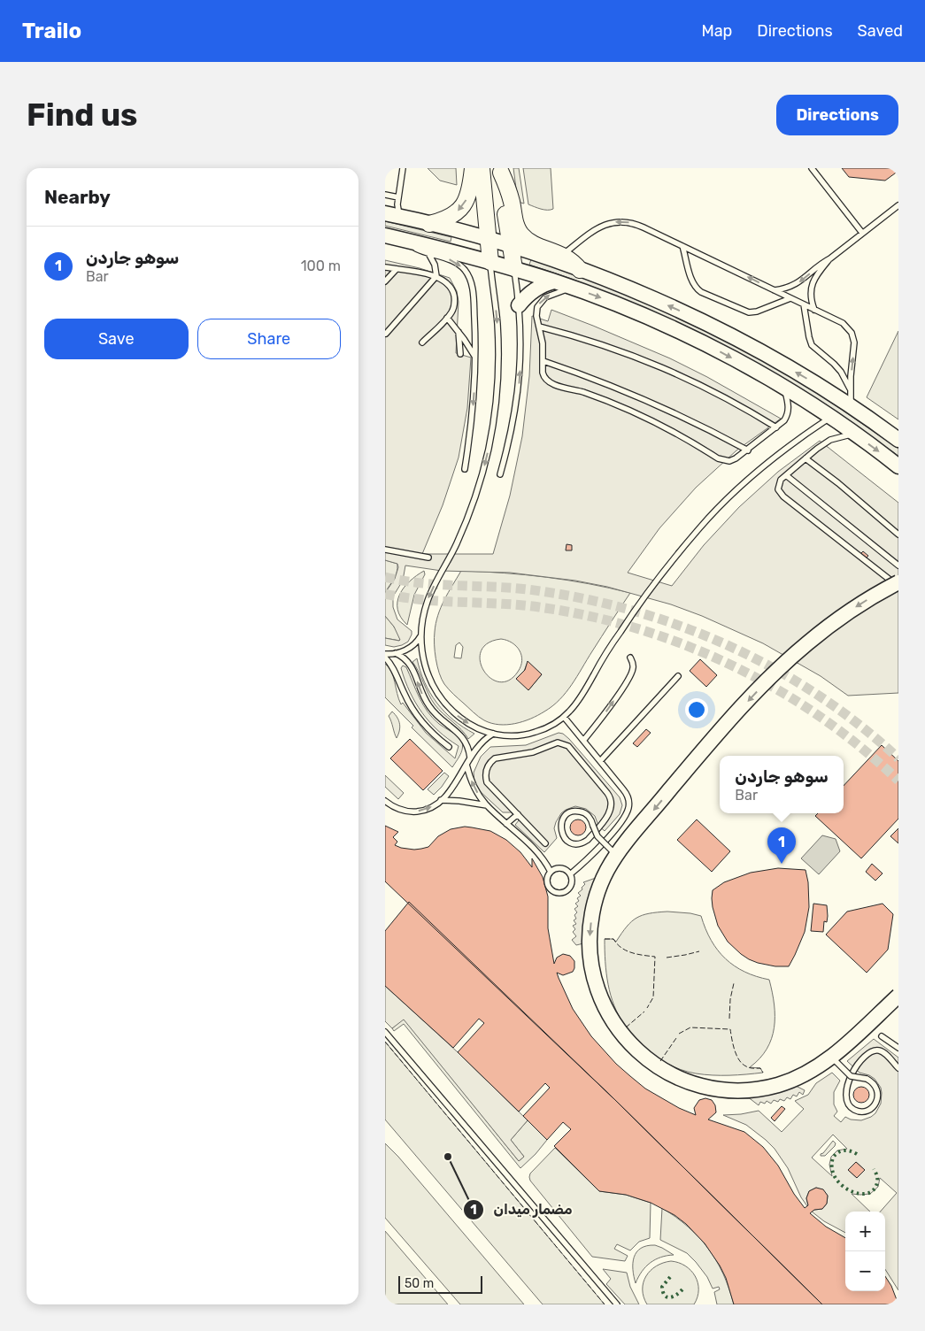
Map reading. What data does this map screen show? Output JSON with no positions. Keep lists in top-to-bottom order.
{
  "places": ["مضمار ميدان"],
  "scale_bar": "50 m",
  "page": {
    "header": "Trailo",
    "nav": ["Map", "Directions", "Saved"],
    "buttons": [
      "Directions",
      ["Save", "Share"]
    ],
    "title": "Find us",
    "heading": "Nearby",
    "list": [
      {
        "mark": "1",
        "name": "سوهو جاردن",
        "note": "Bar",
        "value": "100 m"
      }
    ],
    "popup": ["سوهو جاردن", "Bar"],
    "pins": "1",
    "map_buttons": ["+", "−"],
    "scale": "50 m"
  }
}
